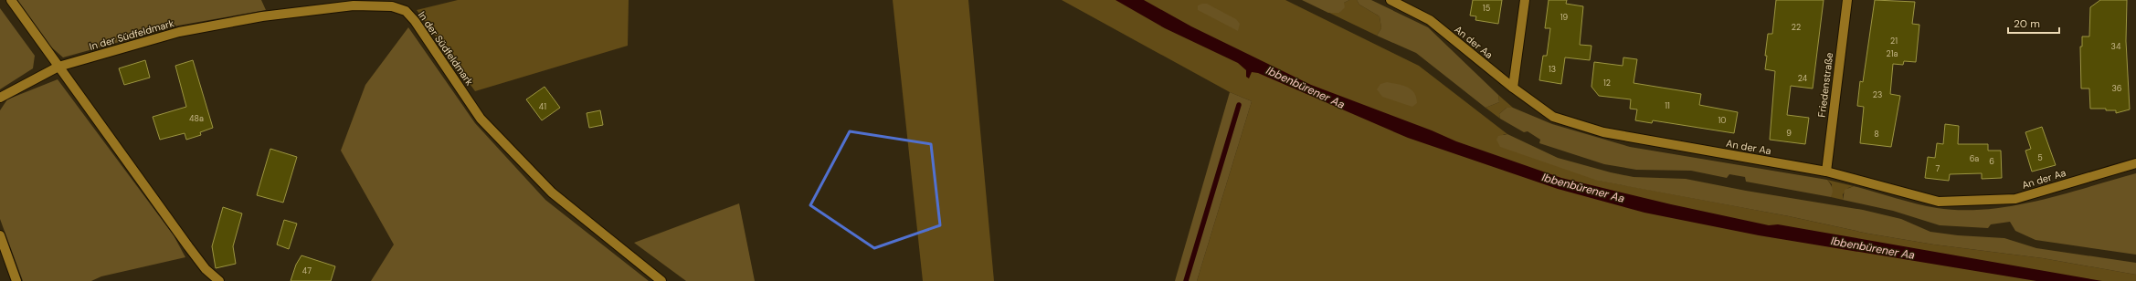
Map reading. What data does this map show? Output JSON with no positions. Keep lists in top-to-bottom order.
{
  "streets": {
    "street": ["In der Südfeldmark", "An der Aa", "Friedenstraße"]
  },
  "crossings": [
    ["An der Aa", "Friedenstraße"]
  ],
  "water": ["Ibbenbürener Aa"],
  "house_numbers": [
    "15",
    "19",
    "22",
    "21",
    "34",
    "21a",
    "13",
    "24",
    "12",
    "36",
    "23",
    "11",
    "41",
    "48a",
    "10",
    "9",
    "8",
    "5",
    "6a",
    "6",
    "7",
    "47"
  ],
  "scale_bar": "20 m"
}
